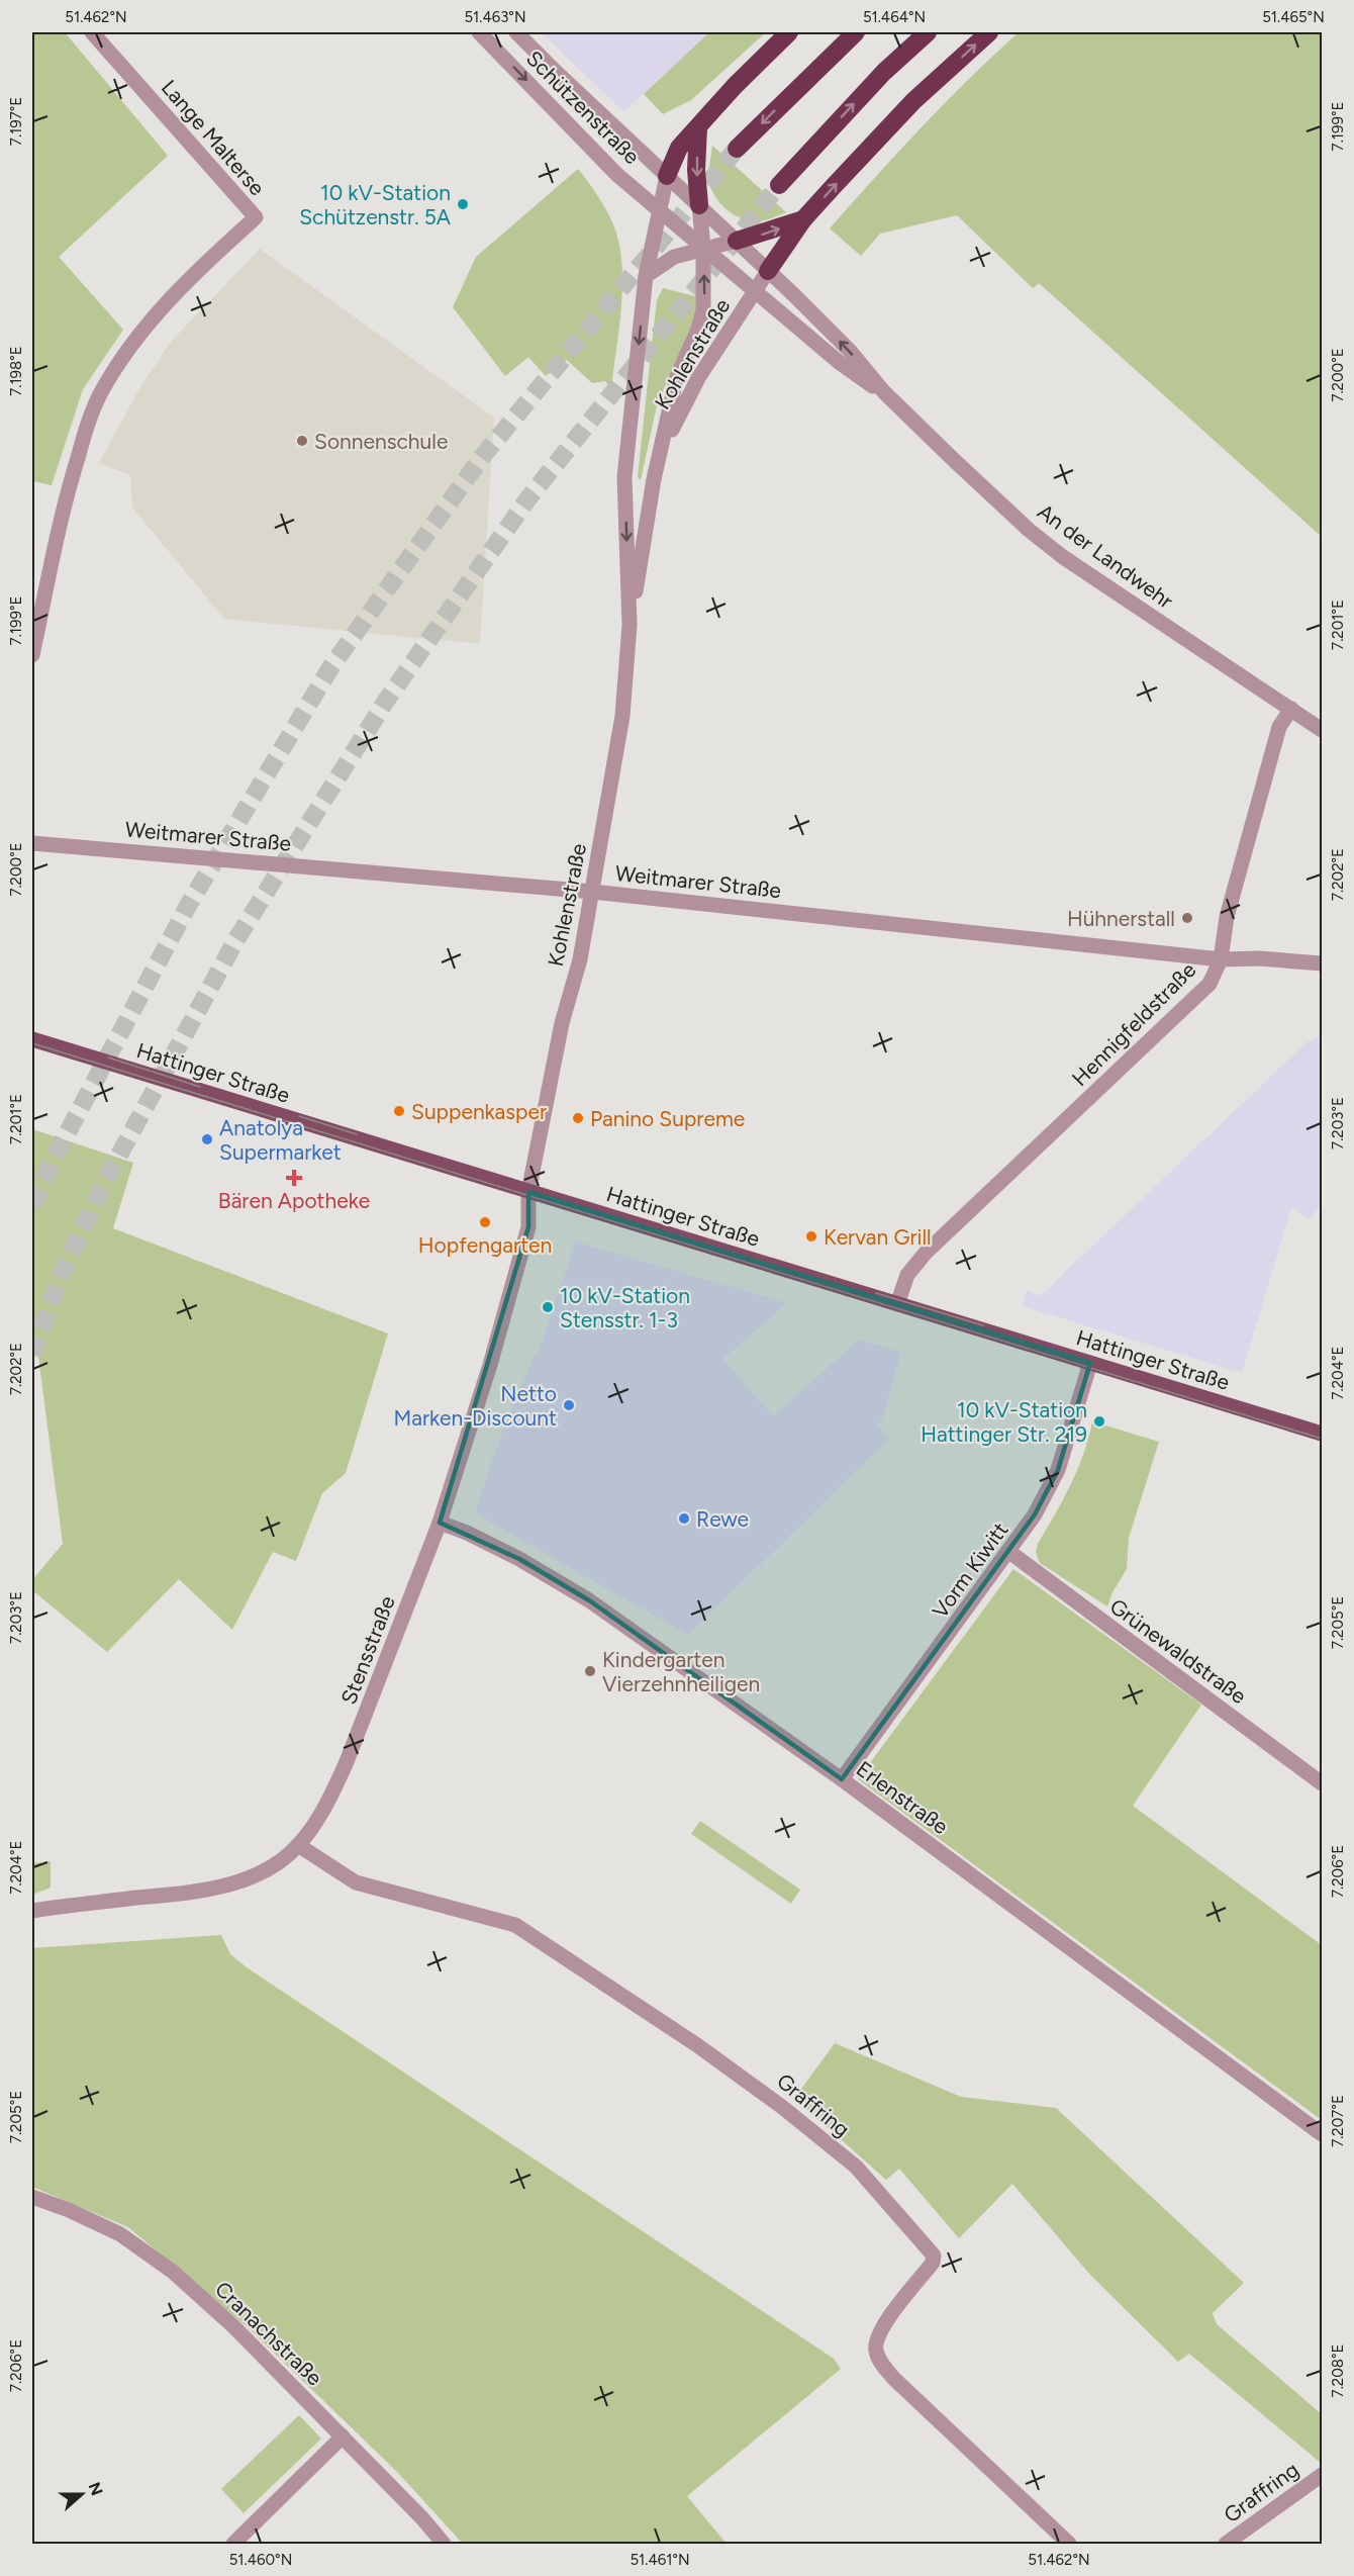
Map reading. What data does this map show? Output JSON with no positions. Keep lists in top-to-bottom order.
{
  "streets": {
    "main road": ["Hattinger Straße"],
    "street": [
      "Schützenstraße",
      "Lange Malterse",
      "Kohlenstraße",
      "An der Landwehr",
      "Weitmarer Straße",
      "Hennigfeldstraße",
      "Vorm Kiwitt",
      "Stensstraße",
      "Grünewaldstraße",
      "Erlenstraße",
      "Graffring",
      "Cranachstraße"
    ]
  },
  "crossings": [
    ["Schützenstraße", "Kohlenstraße"],
    ["Schützenstraße", "An der Landwehr"],
    ["Kohlenstraße", "An der Landwehr"],
    ["Kohlenstraße", "Weitmarer Straße"],
    ["Kohlenstraße", "Hattinger Straße"],
    ["Kohlenstraße", "Stensstraße"],
    ["An der Landwehr", "Hennigfeldstraße"],
    ["Weitmarer Straße", "Hennigfeldstraße"],
    ["Hennigfeldstraße", "Hattinger Straße"],
    ["Hattinger Straße", "Vorm Kiwitt"],
    ["Hattinger Straße", "Stensstraße"],
    ["Vorm Kiwitt", "Grünewaldstraße"],
    ["Vorm Kiwitt", "Erlenstraße"],
    ["Stensstraße", "Erlenstraße"],
    ["Stensstraße", "Graffring"]
  ],
  "places": {
    "other": [
      "10 kV-Station Schützenstr. 5A",
      "Sonnenschule",
      "Hühnerstall",
      "Suppenkasper",
      "Panino Supreme",
      "Anatolya Supermarket",
      "Hopfengarten",
      "Kervan Grill",
      "10 kV-Station Stensstr. 1-3",
      "Netto Marken-Discount",
      "10 kV-Station Hattinger Str. 219",
      "Rewe",
      "Kindergarten Vierzehnheiligen"
    ],
    "health": ["Bären Apotheke"]
  },
  "north": "right",
  "coordinates": [
    "51.462°N",
    "51.463°N",
    "51.464°N",
    "51.465°N",
    "7.197°E",
    "7.199°E",
    "7.198°E",
    "7.200°E",
    "7.201°E",
    "7.202°E",
    "7.203°E",
    "7.204°E",
    "7.205°E",
    "7.206°E",
    "7.207°E",
    "7.208°E",
    "51.460°N",
    "51.461°N"
  ]
}
